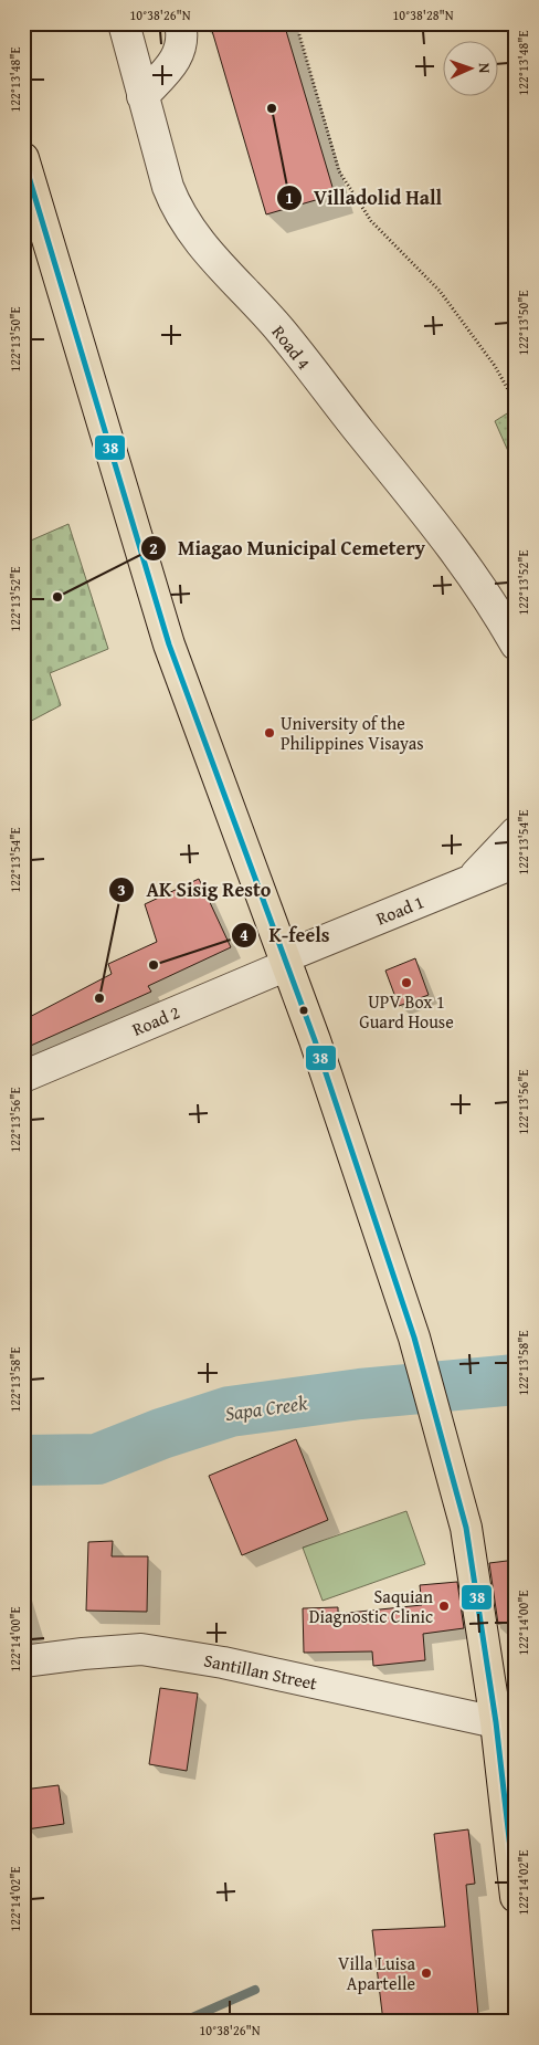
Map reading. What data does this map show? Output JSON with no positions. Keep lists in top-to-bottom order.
{
  "streets": {
    "street": [
      "Road 4",
      "Road 1",
      "Road 2",
      "Santillan Street"
    ]
  },
  "crossings": [
    ["Road 1", "Road 2"]
  ],
  "water": ["Sapa Creek"],
  "places": [
    "Villadolid Hall",
    "Miagao Municipal Cemetery",
    "University of the Philippines Visayas",
    "K-feels",
    "UPV Box 1 Guard House",
    "AK Sisig Resto",
    "Saquian Diagnostic Clinic",
    "Villa Luisa Apartelle"
  ],
  "lines": ["transit line 38"],
  "north": "right",
  "coordinates": [
    "10°38'26\"N",
    "10°38'28\"N",
    "122°13'48\"E",
    "122°13'50\"E",
    "122°13'52\"E",
    "122°13'54\"E",
    "122°13'56\"E",
    "122°13'58\"E",
    "122°14'00\"E",
    "122°14'02\"E"
  ]
}
